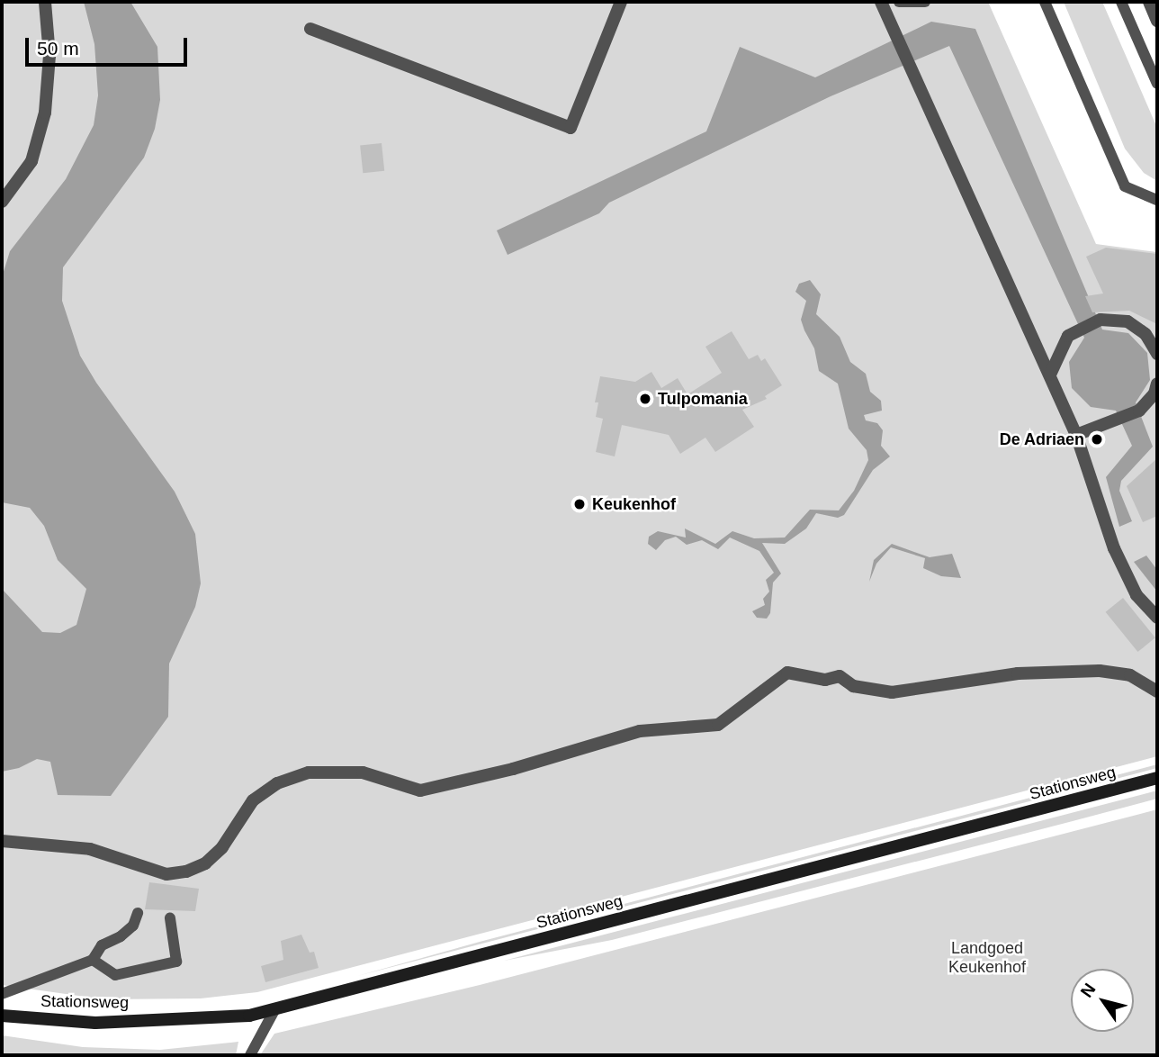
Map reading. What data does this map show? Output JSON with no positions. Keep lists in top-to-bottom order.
{
  "streets": {
    "main road": ["Stationsweg"]
  },
  "parks": ["Landgoed Keukenhof"],
  "places": ["Tulpomania", "De Adriaen", "Keukenhof"],
  "scale_bar": "50 m",
  "north": "top left"
}
